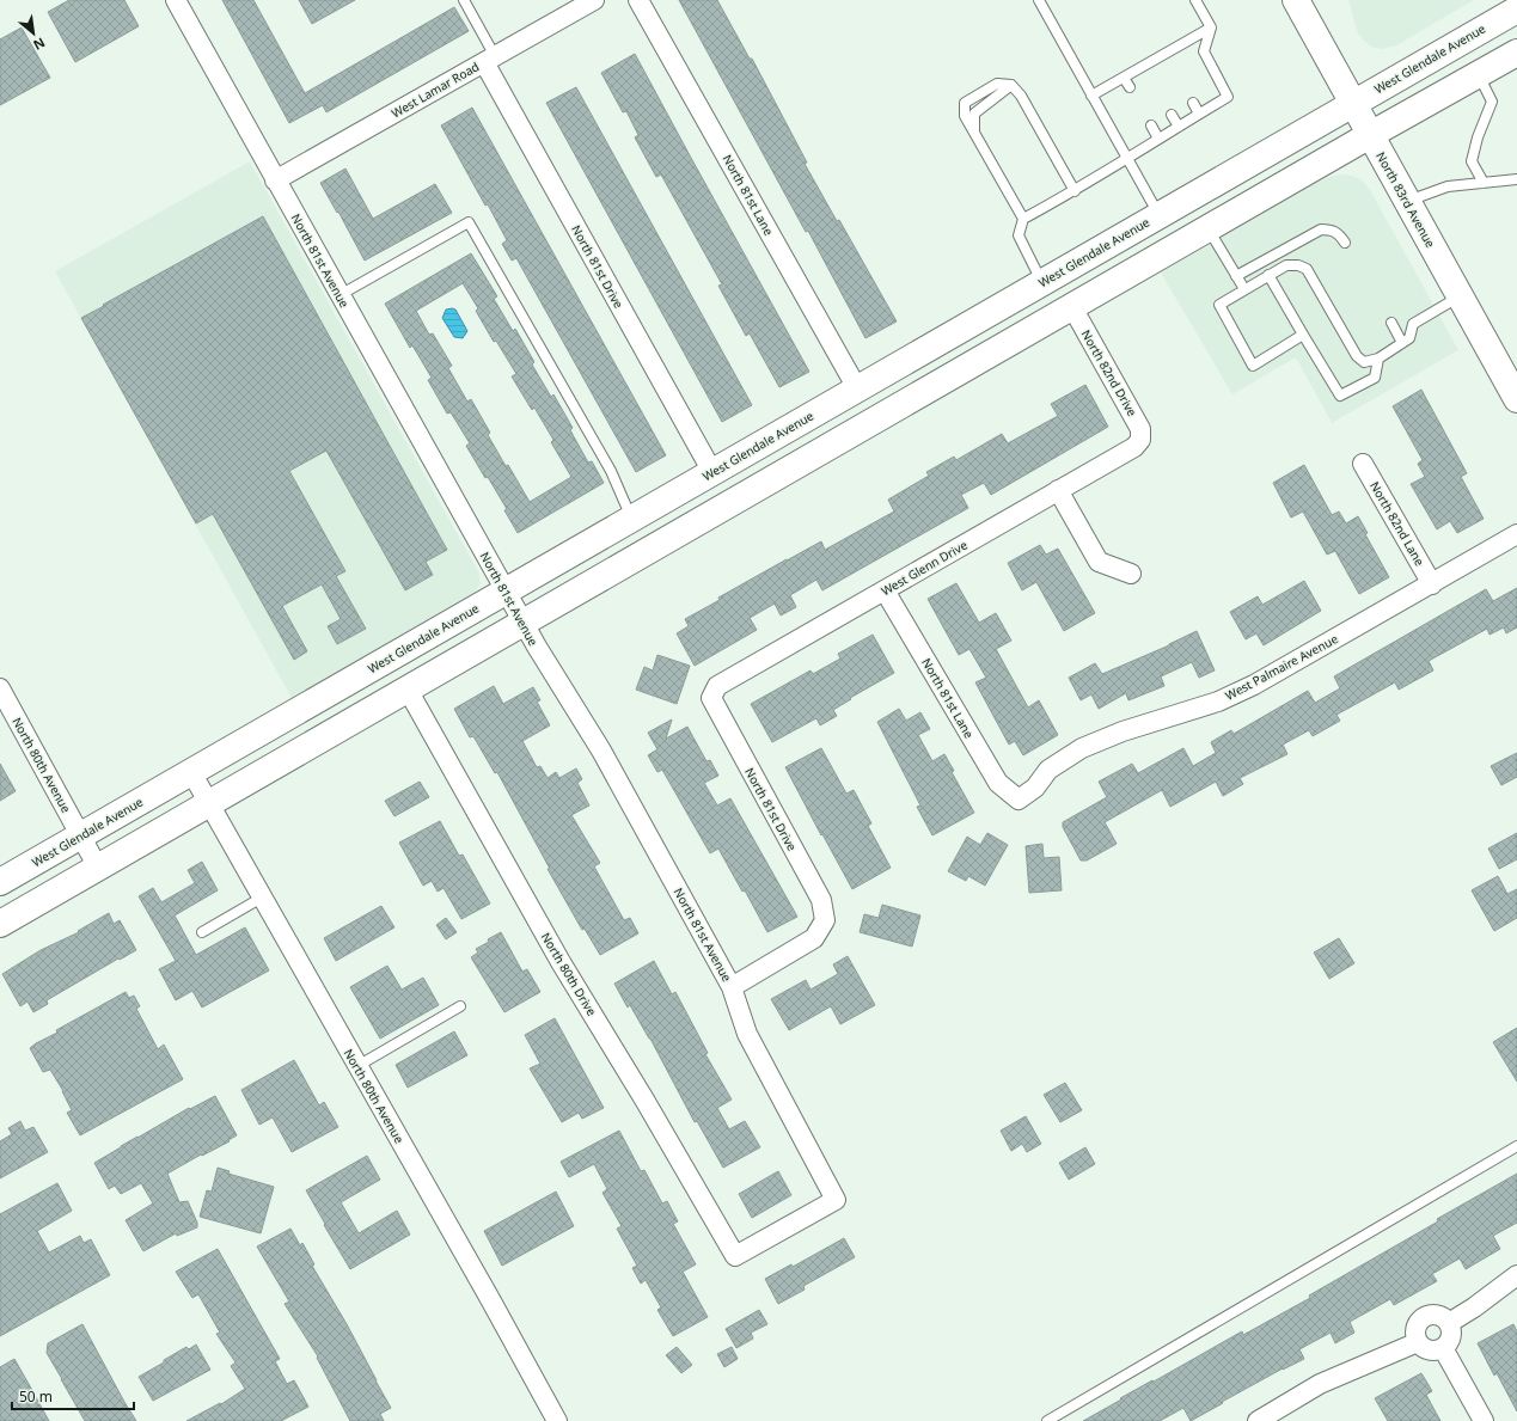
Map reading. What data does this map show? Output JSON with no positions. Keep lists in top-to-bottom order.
{
  "streets": {
    "main road": ["West Glendale Avenue", "North 83rd Avenue"],
    "street": [
      "West Lamar Road",
      "North 81st Lane",
      "North 81st Avenue",
      "North 81st Drive",
      "North 82nd Drive",
      "North 82nd Lane",
      "West Glenn Drive",
      "West Palmaire Avenue",
      "North 80th Avenue",
      "North 80th Drive"
    ]
  },
  "crossings": [
    ["West Glendale Avenue", "North 81st Lane"],
    ["West Glendale Avenue", "North 83rd Avenue"],
    ["West Glendale Avenue", "North 81st Avenue"],
    ["West Glendale Avenue", "North 81st Drive"],
    ["West Glendale Avenue", "North 80th Avenue"],
    ["West Lamar Road", "North 81st Avenue"],
    ["West Lamar Road", "North 81st Drive"],
    ["North 81st Lane", "West Glenn Drive"],
    ["North 81st Lane", "West Palmaire Avenue"],
    ["North 81st Avenue", "North 81st Drive"],
    ["North 81st Avenue", "North 80th Drive"],
    ["North 81st Drive", "West Glenn Drive"],
    ["North 82nd Drive", "West Glenn Drive"],
    ["North 82nd Lane", "West Palmaire Avenue"]
  ],
  "scale_bar": "50 m",
  "north": "bottom right"
}
